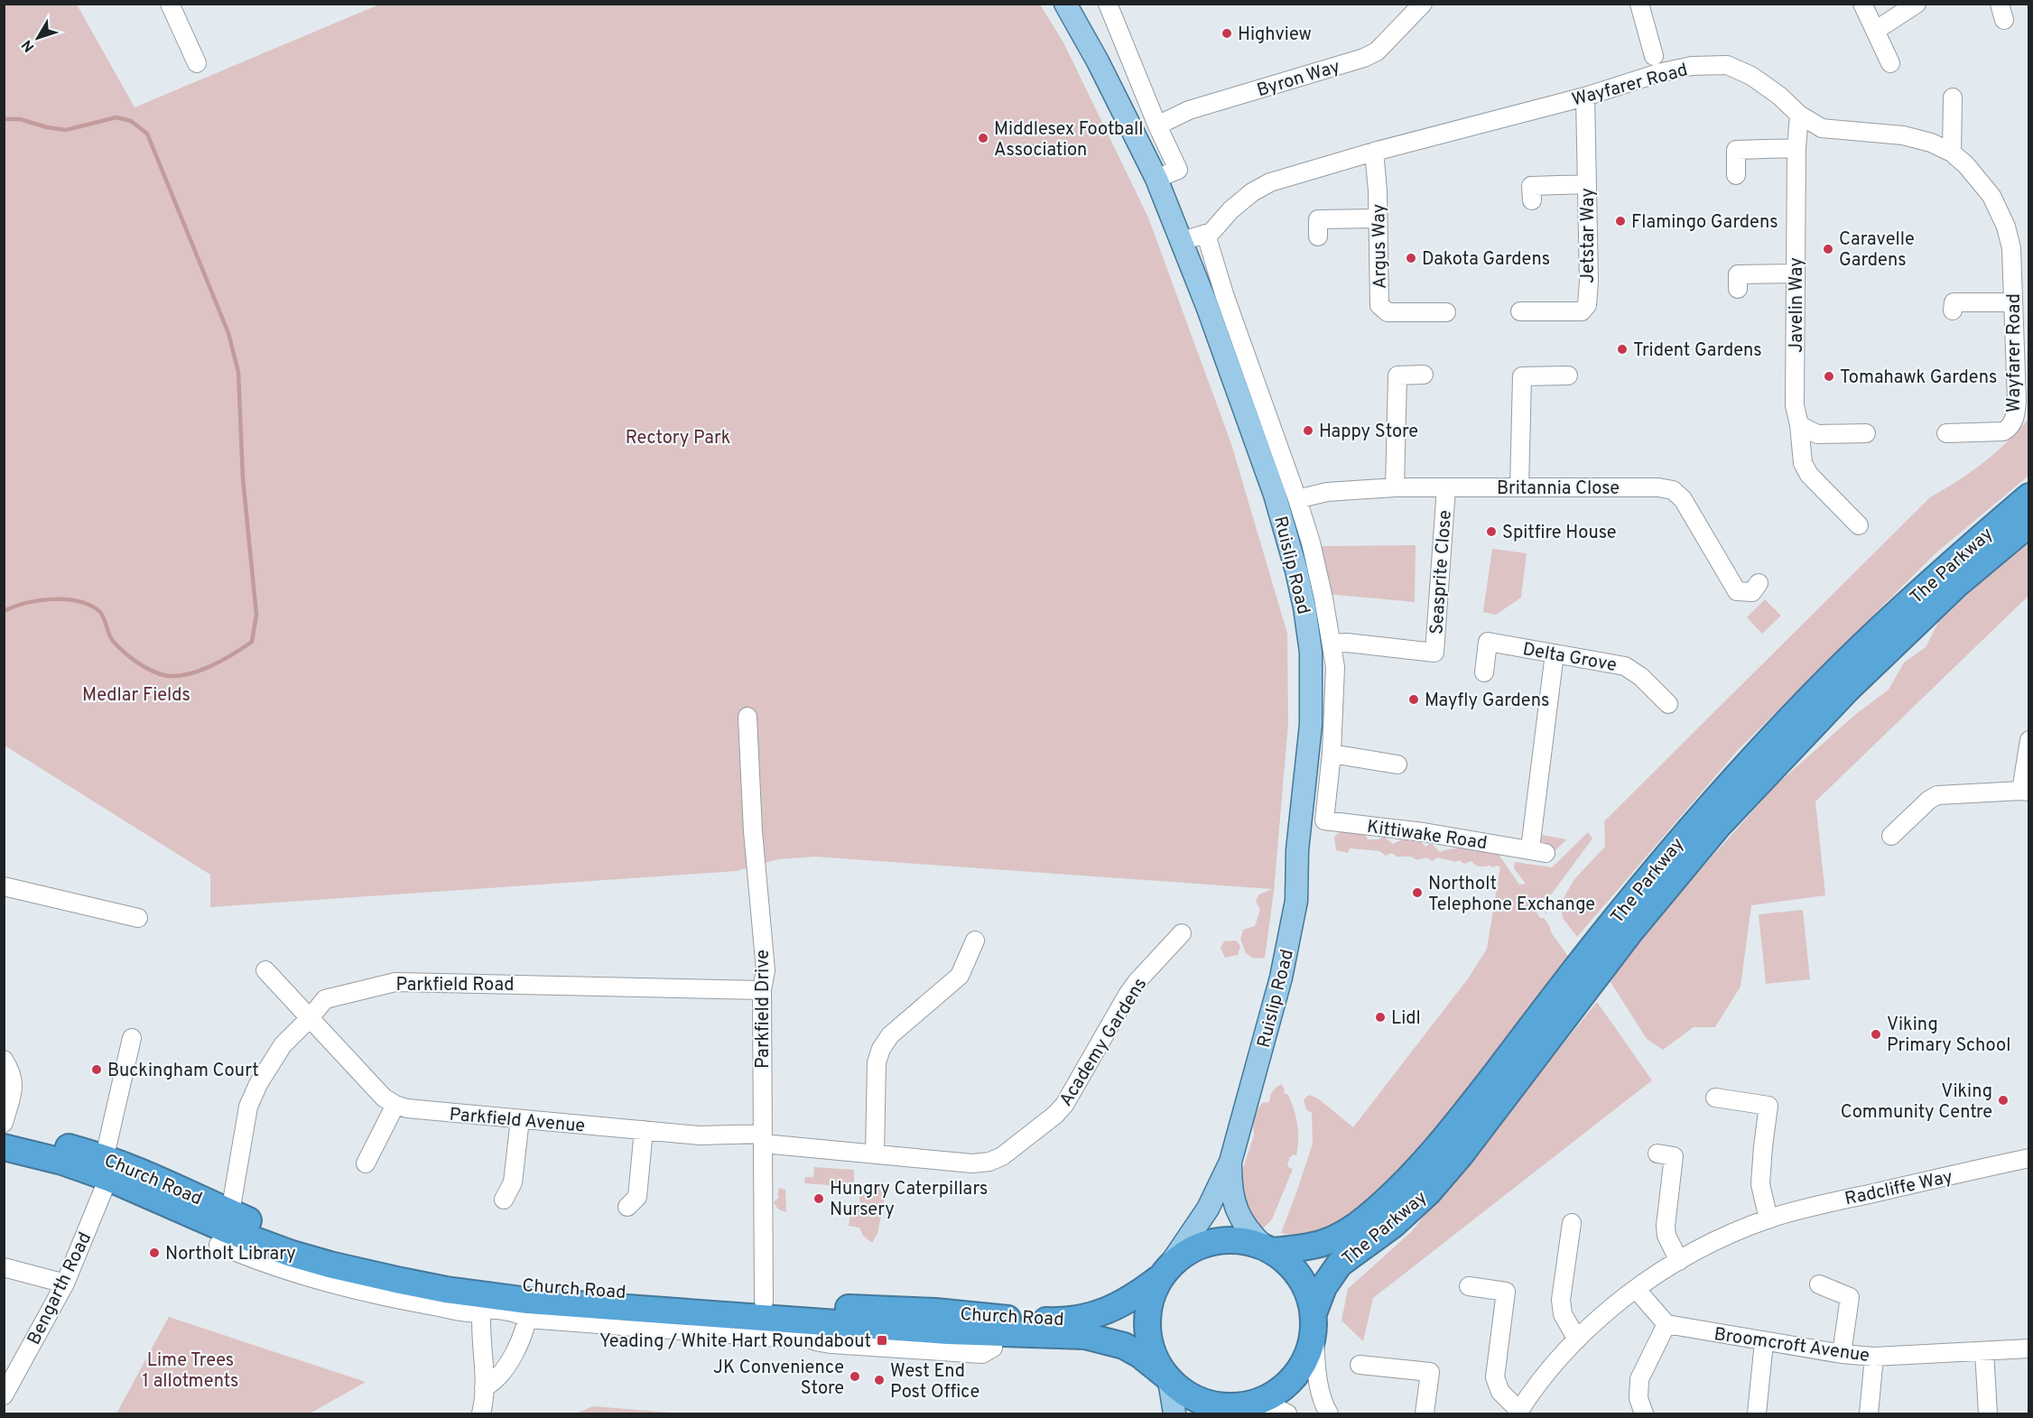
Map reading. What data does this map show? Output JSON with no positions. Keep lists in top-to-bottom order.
{
  "streets": {
    "highway": ["The Parkway", "Church Road"],
    "main road": ["Ruislip Road"],
    "street": [
      "Byron Way",
      "Wayfarer Road",
      "Jetstar Way",
      "Argus Way",
      "Javelin Way",
      "Britannia Close",
      "Seasprite Close",
      "Delta Grove",
      "Kittiwake Road",
      "Parkfield Road",
      "Parkfield Drive",
      "Academy Gardens",
      "Parkfield Avenue",
      "Radcliffe Way",
      "Bengarth Road",
      "Broomcroft Avenue"
    ]
  },
  "crossings": [
    ["Wayfarer Road", "Jetstar Way"],
    ["Wayfarer Road", "Argus Way"],
    ["Wayfarer Road", "Javelin Way"],
    ["Wayfarer Road", "Ruislip Road"],
    ["Britannia Close", "Seasprite Close"],
    ["Ruislip Road", "The Parkway"],
    ["Ruislip Road", "Church Road"],
    ["The Parkway", "Church Road"],
    ["Delta Grove", "Kittiwake Road"],
    ["Parkfield Road", "Parkfield Drive"],
    ["Parkfield Road", "Parkfield Avenue"],
    ["Parkfield Road", "Church Road"],
    ["Parkfield Drive", "Academy Gardens"],
    ["Parkfield Drive", "Parkfield Avenue"],
    ["Parkfield Drive", "Church Road"],
    ["Academy Gardens", "Parkfield Avenue"],
    ["Church Road", "Bengarth Road"]
  ],
  "parks": ["Rectory Park", "Medlar Fields", "Lime Trees 1 allotments"],
  "places": {
    "other": [
      "Highview",
      "Middlesex Football Association",
      "Flamingo Gardens",
      "Caravelle Gardens",
      "Dakota Gardens",
      "Trident Gardens",
      "Tomahawk Gardens",
      "Happy Store",
      "Spitfire House",
      "Mayfly Gardens",
      "Northolt Telephone Exchange",
      "Lidl",
      "Viking Primary School",
      "Buckingham Court",
      "Viking Community Centre",
      "Hungry Caterpillars Nursery",
      "Northolt Library",
      "JK Convenience Store",
      "West End Post Office"
    ],
    "transit": ["Yeading / White Hart Roundabout"]
  },
  "north": "bottom left"
}
